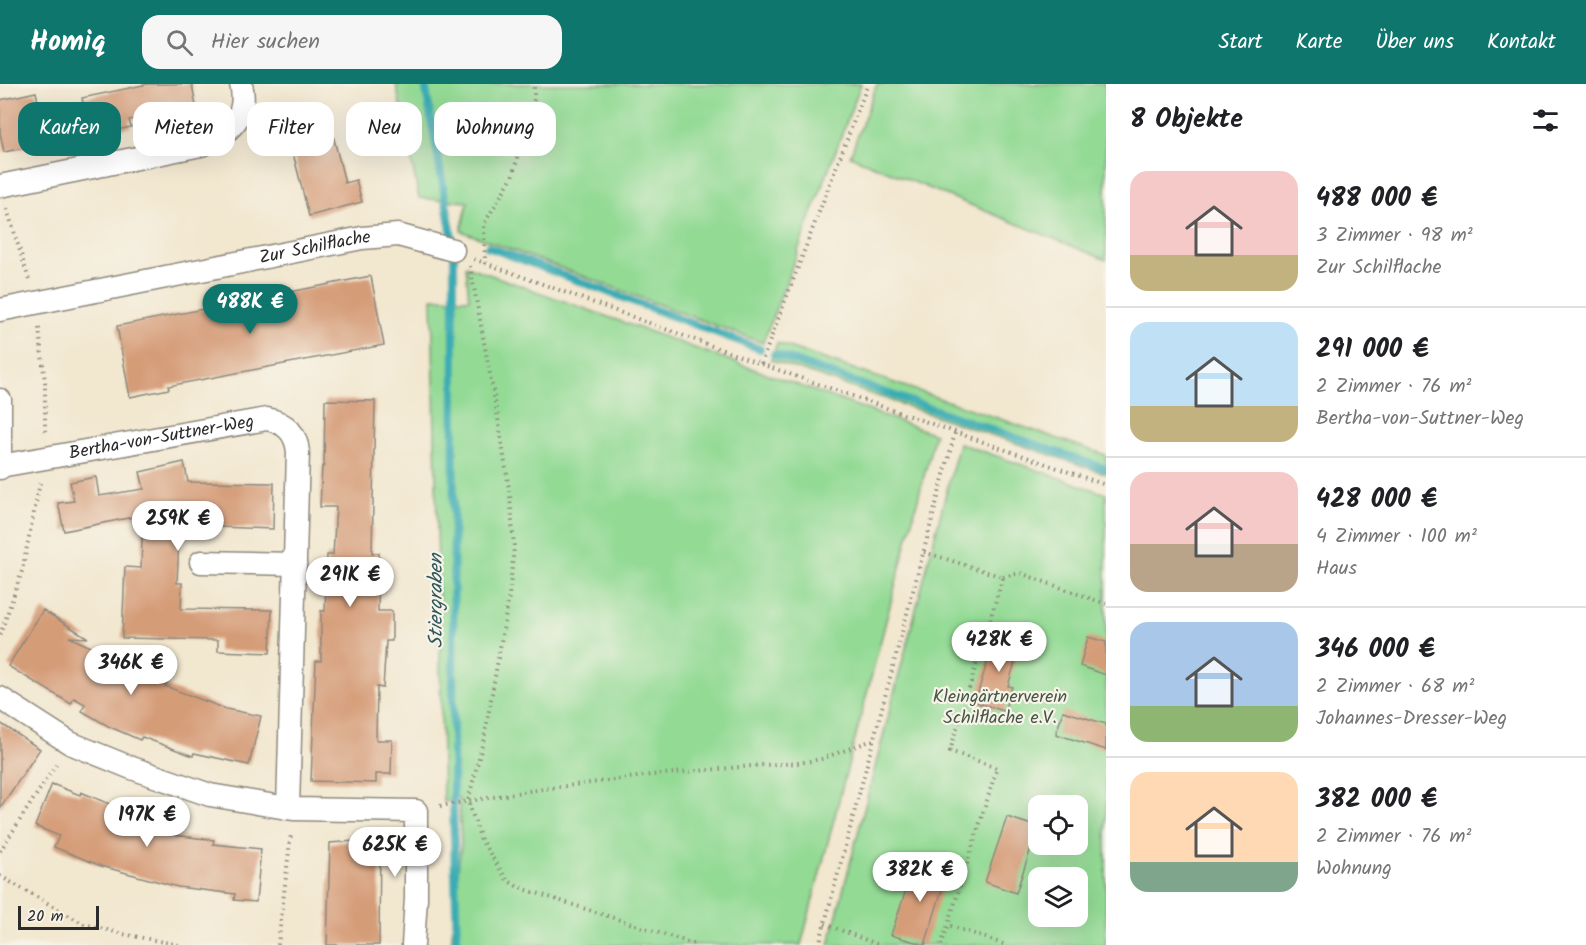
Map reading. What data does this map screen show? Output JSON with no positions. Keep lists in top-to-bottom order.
{
  "streets": {
    "street": ["Zur Schilflache", "Bertha-von-Suttner-Weg"]
  },
  "water": ["Stiergraben"],
  "parks": ["Kleingärtnerverein Schilflache e.V."],
  "scale_bar": "20 m",
  "page": {
    "header": "Homiq",
    "search": "Hier suchen",
    "nav": [
      "Start",
      "Karte",
      "Über uns",
      "Kontakt"
    ],
    "heading": "8 Objekte",
    "chip": [
      "Kaufen",
      "Mieten",
      "Filter",
      "Neu",
      "Wohnung"
    ],
    "list": [
      {
        "name": "488 000 €",
        "note": "3 Zimmer · 98 m² · Zur Schilflache"
      },
      {
        "name": "291 000 €",
        "note": "2 Zimmer · 76 m² · Bertha-von-Suttner-Weg"
      },
      {
        "name": "428 000 €",
        "note": "4 Zimmer · 100 m² · Haus"
      },
      {
        "name": "346 000 €",
        "note": "2 Zimmer · 68 m² · Johannes-Dresser-Weg"
      },
      {
        "name": "382 000 €",
        "note": "2 Zimmer · 76 m² · Wohnung"
      }
    ],
    "price": [
      "488K €",
      "259K €",
      "291K €",
      "428K €",
      "346K €",
      "197K €",
      "625K €",
      "382K €"
    ],
    "scale": "20 m"
  }
}
